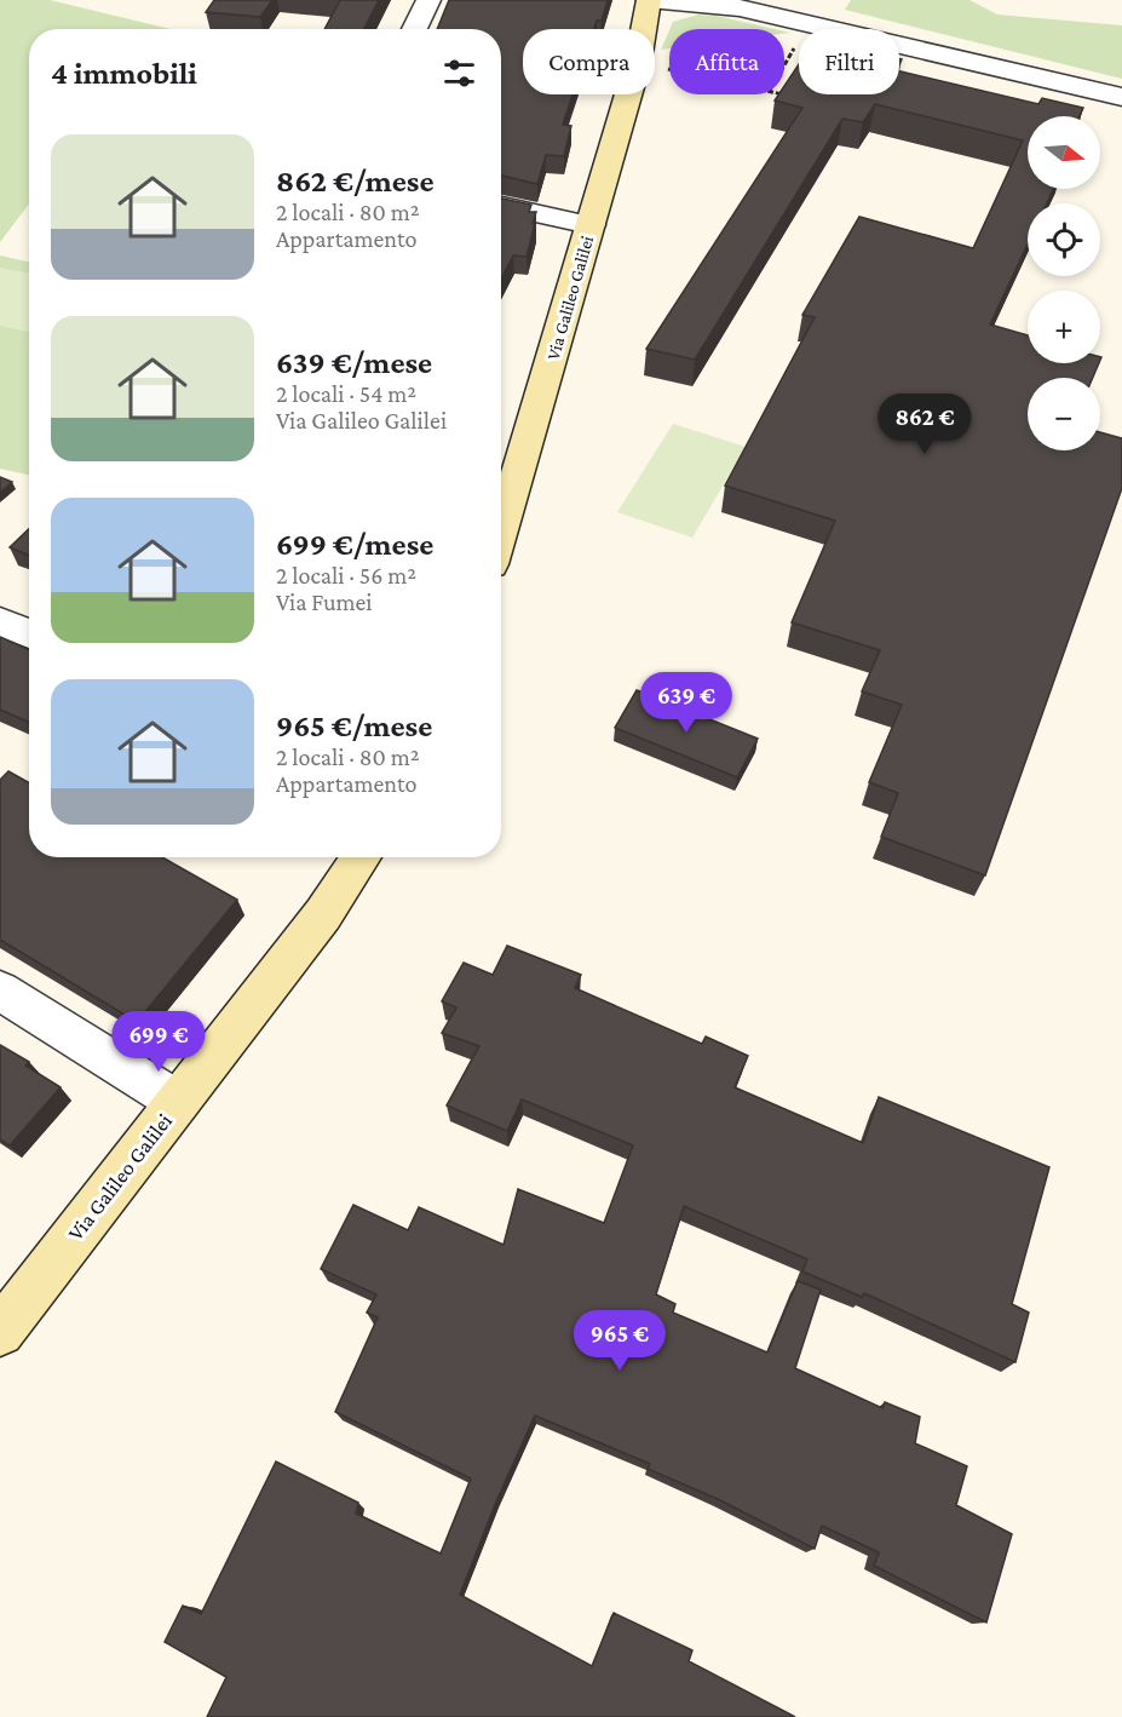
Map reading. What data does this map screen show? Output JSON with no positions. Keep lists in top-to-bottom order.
{
  "streets": {
    "street": ["Via Galileo Galilei"]
  },
  "north": "right",
  "page": {
    "chip": ["Compra", "Affitta", "Filtri"],
    "heading": "4 immobili",
    "map_buttons": ["+", "−"],
    "list": [
      {
        "name": "862 €/mese",
        "note": "2 locali · 80 m² · Appartamento"
      },
      {
        "name": "639 €/mese",
        "note": "2 locali · 54 m² · Via Galileo Galilei"
      },
      {
        "name": "699 €/mese",
        "note": "2 locali · 56 m² · Via Fumei"
      },
      {
        "name": "965 €/mese",
        "note": "2 locali · 80 m² · Appartamento"
      }
    ],
    "price": [
      "862 €",
      "639 €",
      "699 €",
      "965 €"
    ]
  }
}
